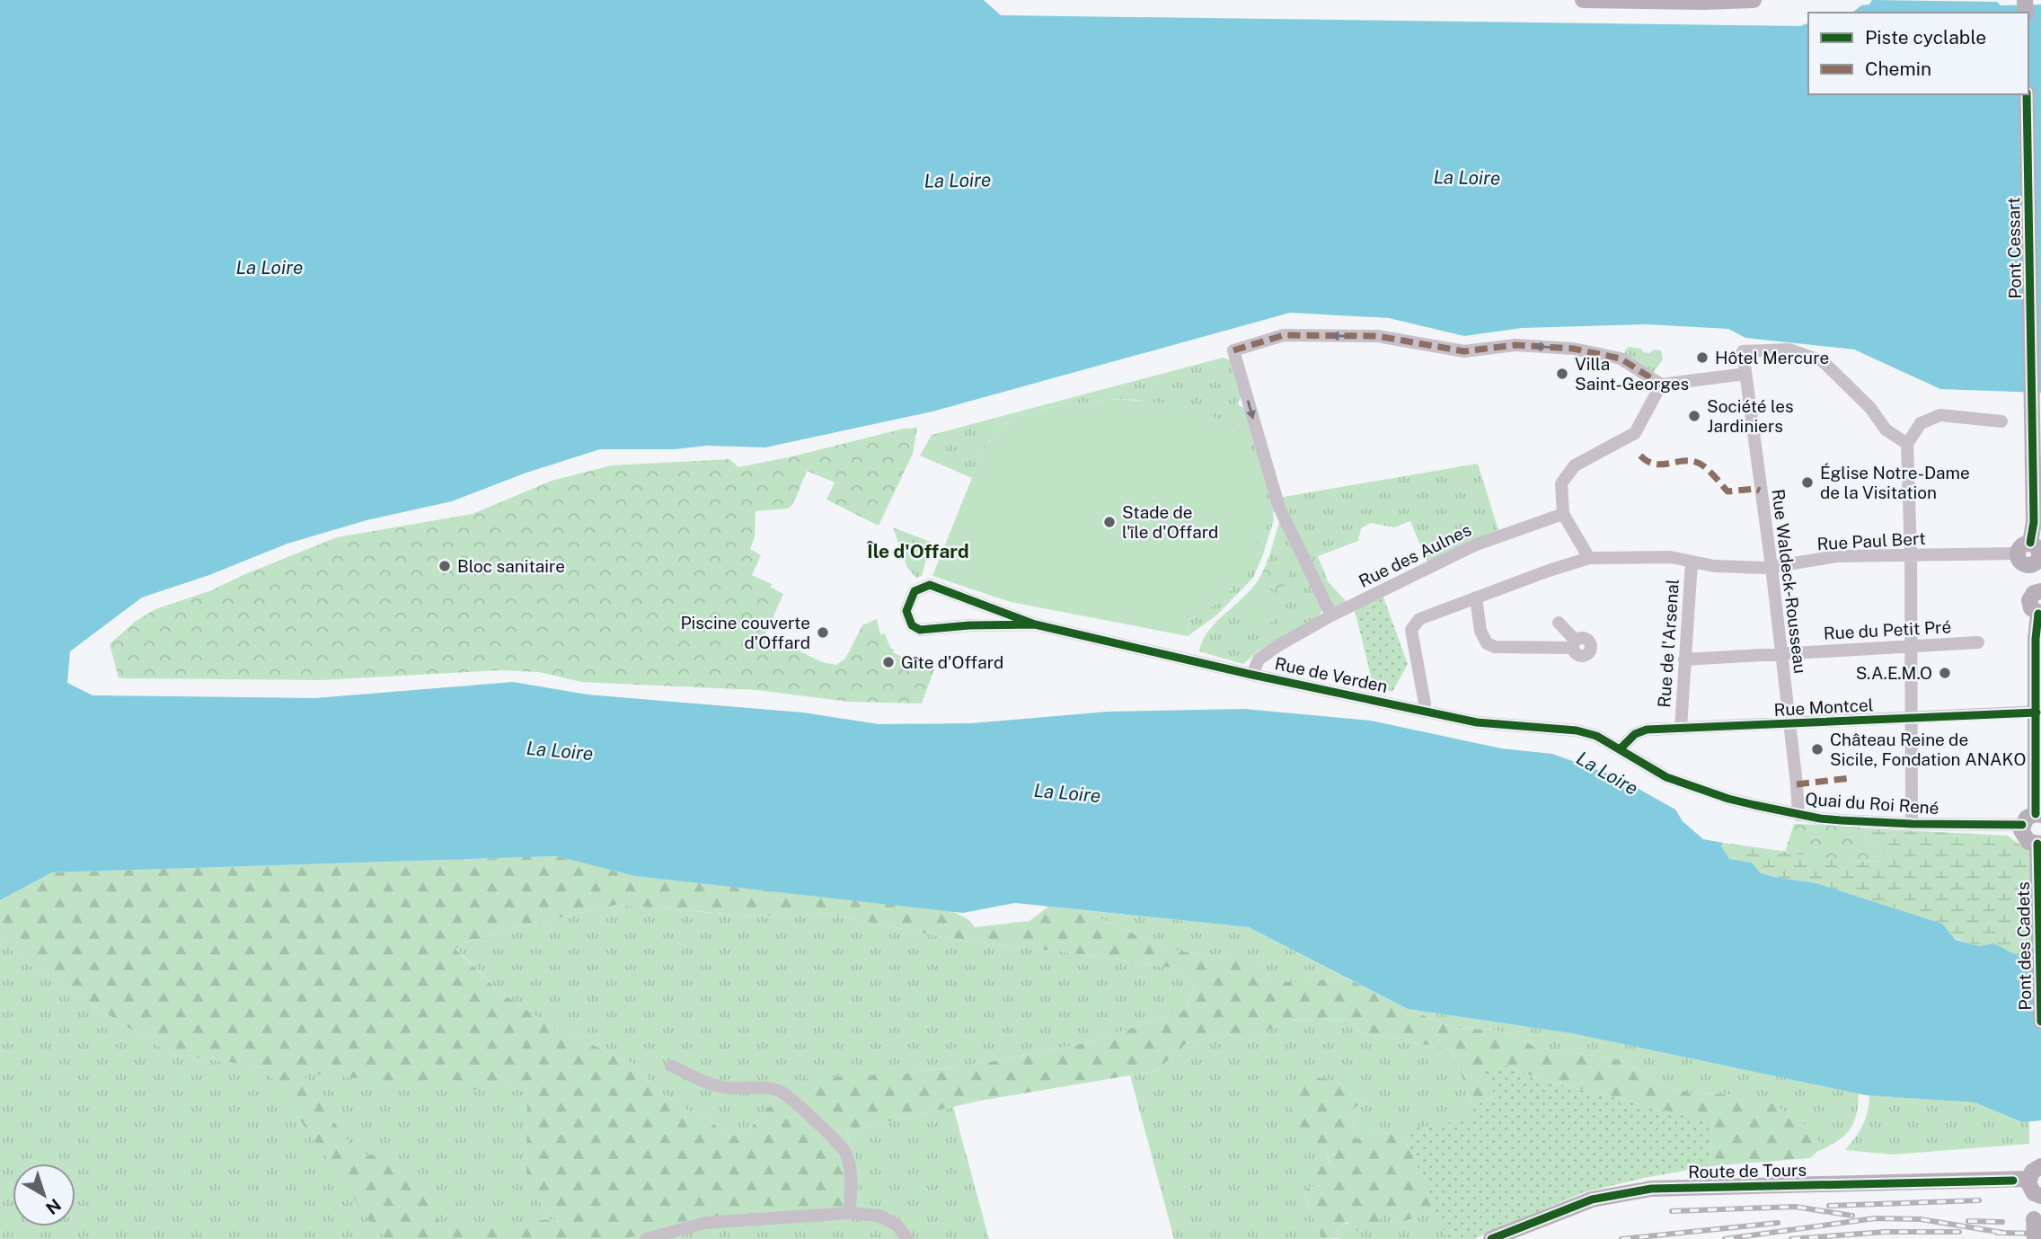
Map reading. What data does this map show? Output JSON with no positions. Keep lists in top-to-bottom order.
{
  "streets": {
    "main road": ["Pont Cessart", "Pont des Cadets", "Route de Tours"],
    "street": [
      "Rue Paul Bert",
      "Rue des Aulnes",
      "Rue Waldeck-Rousseau",
      "Rue du Petit Pré",
      "Rue de l'Arsenal",
      "Rue de Verden",
      "Rue Montcel",
      "Quai du Roi René"
    ]
  },
  "crossings": [
    ["Pont Cessart", "Rue Paul Bert"],
    ["Rue Paul Bert", "Rue Waldeck-Rousseau"],
    ["Rue Paul Bert", "Rue de l'Arsenal"],
    ["Rue Paul Bert", "Rue de Verden"],
    ["Rue des Aulnes", "Rue de Verden"],
    ["Rue Waldeck-Rousseau", "Rue du Petit Pré"],
    ["Rue Waldeck-Rousseau", "Rue Montcel"],
    ["Rue Waldeck-Rousseau", "Quai du Roi René"],
    ["Rue du Petit Pré", "Rue de l'Arsenal"],
    ["Rue de l'Arsenal", "Rue Montcel"],
    ["Rue de Verden", "Rue Montcel"],
    ["Rue de Verden", "Quai du Roi René"],
    ["Rue Montcel", "Quai du Roi René"]
  ],
  "districts": ["Île d'Offard"],
  "water": ["La Loire"],
  "places": [
    "Hôtel Mercure",
    "Villa Saint-Georges",
    "Société les Jardiniers",
    "Église Notre-Dame de la Visitation",
    "Stade de l'île d'Offard",
    "Bloc sanitaire",
    "Piscine couverte d'Offard",
    "Gîte d'Offard",
    "S.A.E.M.O",
    "Château Reine de Sicile, Fondation ANAKO"
  ],
  "legend": ["Piste cyclable", "Chemin"],
  "north": "bottom right"
}
